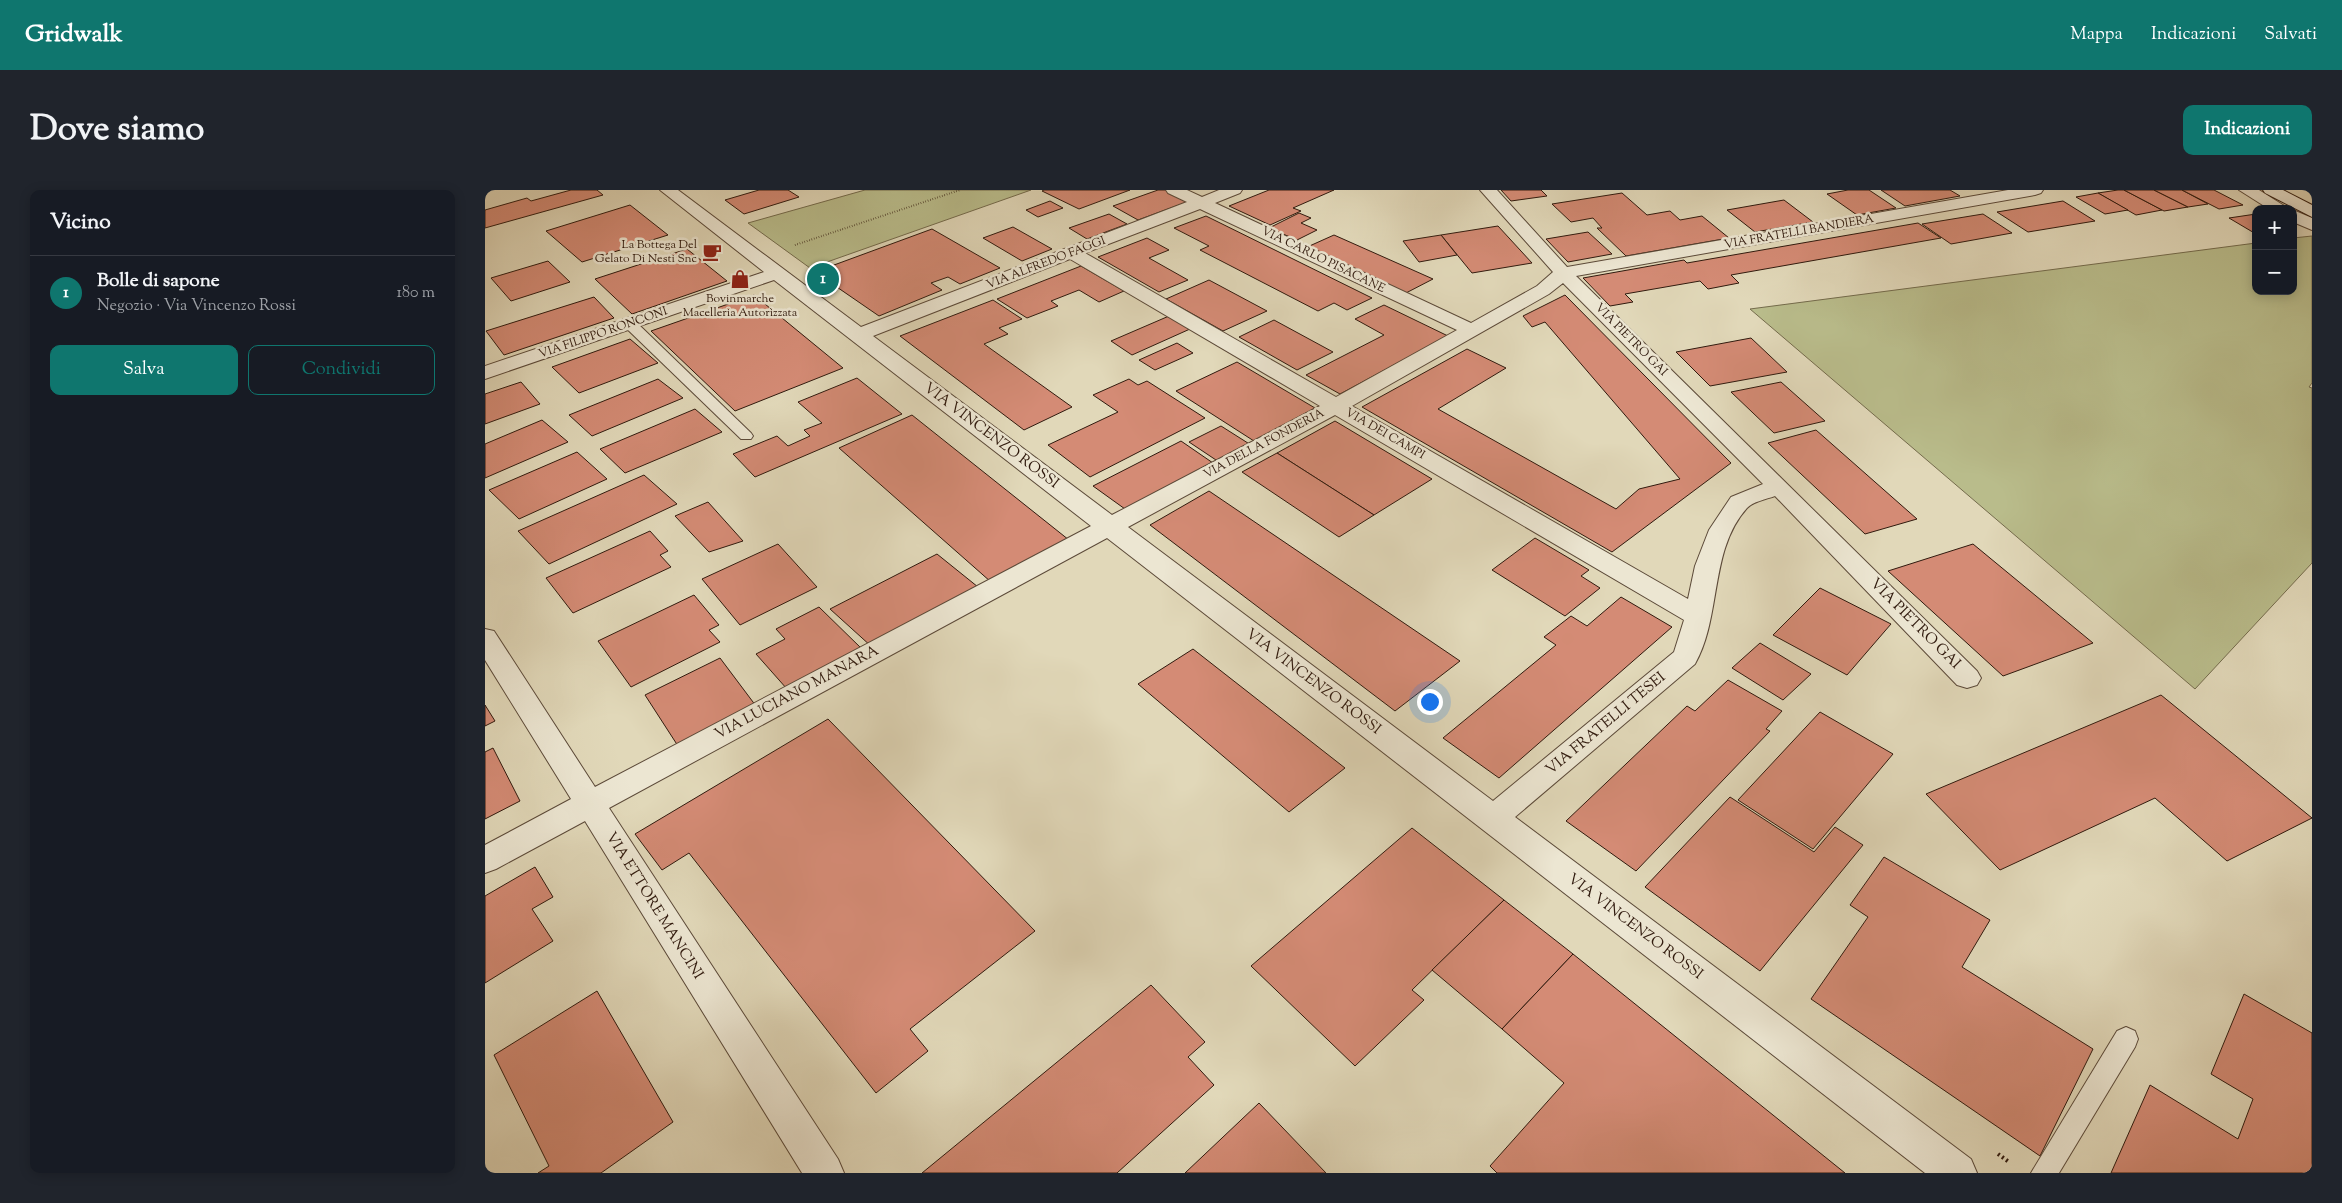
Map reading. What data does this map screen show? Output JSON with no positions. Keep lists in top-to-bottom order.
{
  "streets": {
    "street": [
      "VIA FRATELLI BANDIERA",
      "VIA CARLO PISACANE",
      "VIA ALFREDO FAGGI",
      "VIA FILIPPO RONCONI",
      "VIA PIETRO GAI",
      "VIA DEI CAMPI",
      "VIA VINCENZO ROSSI",
      "VIA DELLA FONDERIA",
      "VIA LUCIANO MANARA",
      "VIA FRATELLI TESEI",
      "VIA ETTORE MANCINI"
    ]
  },
  "crossings": [
    ["VIA FRATELLI BANDIERA", "VIA PIETRO GAI"],
    ["VIA FRATELLI BANDIERA", "VIA DELLA FONDERIA"],
    ["VIA CARLO PISACANE", "VIA ALFREDO FAGGI"],
    ["VIA CARLO PISACANE", "VIA DELLA FONDERIA"],
    ["VIA ALFREDO FAGGI", "VIA DEI CAMPI"],
    ["VIA ALFREDO FAGGI", "VIA VINCENZO ROSSI"],
    ["VIA FILIPPO RONCONI", "VIA VINCENZO ROSSI"],
    ["VIA PIETRO GAI", "VIA DELLA FONDERIA"],
    ["VIA DEI CAMPI", "VIA DELLA FONDERIA"],
    ["VIA DEI CAMPI", "VIA FRATELLI TESEI"],
    ["VIA VINCENZO ROSSI", "VIA DELLA FONDERIA"],
    ["VIA VINCENZO ROSSI", "VIA LUCIANO MANARA"],
    ["VIA VINCENZO ROSSI", "VIA FRATELLI TESEI"],
    ["VIA DELLA FONDERIA", "VIA LUCIANO MANARA"],
    ["VIA LUCIANO MANARA", "VIA ETTORE MANCINI"]
  ],
  "places": {
    "cafe": ["La Bottega Del Gelato Di Nesti Snc"],
    "shop": ["Bovinmarche Macelleria Autorizzata"]
  },
  "page": {
    "header": "Gridwalk",
    "nav": ["Mappa", "Indicazioni", "Salvati"],
    "title": "Dove siamo",
    "buttons": [
      "Indicazioni",
      ["Salva", "Condividi"]
    ],
    "heading": "Vicino",
    "map_buttons": ["+", "−"],
    "list": [
      {
        "mark": "1",
        "name": "Bolle di sapone",
        "note": "Negozio · Via Vincenzo Rossi",
        "value": "180 m"
      }
    ],
    "pins": "1"
  }
}
